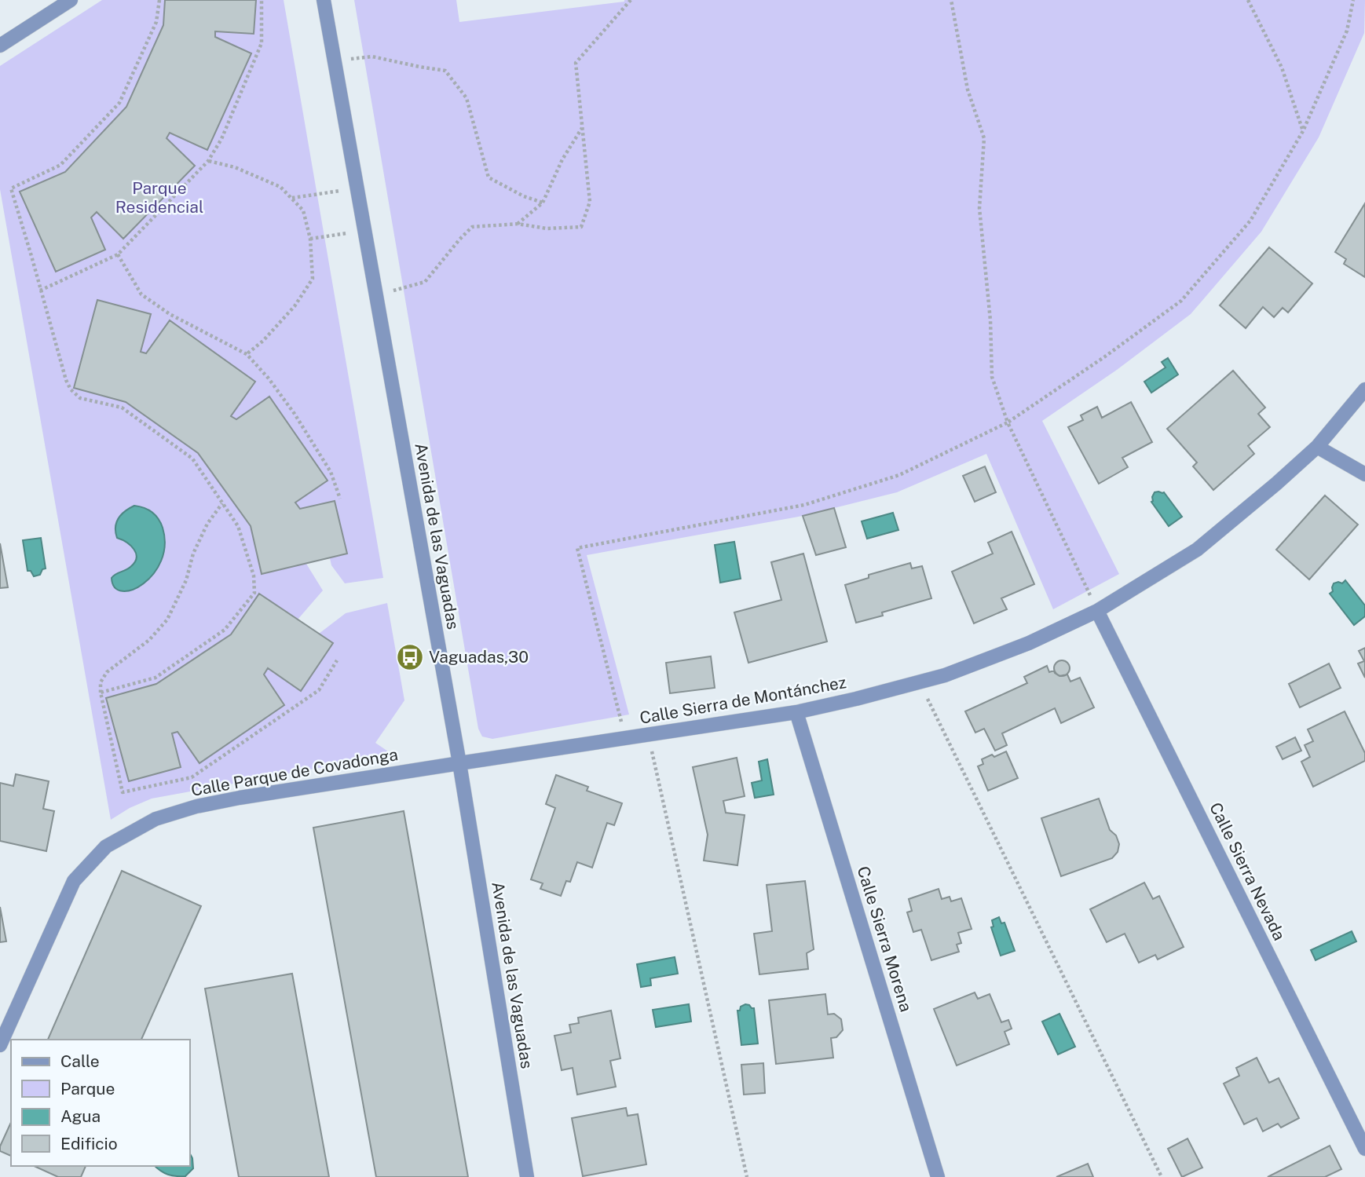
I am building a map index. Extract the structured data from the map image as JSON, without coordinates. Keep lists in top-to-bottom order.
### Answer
{
  "streets": {
    "street": [
      "Avenida de las Vaguadas",
      "Calle Sierra de Montánchez",
      "Calle Parque de Covadonga",
      "Calle Sierra Nevada",
      "Calle Sierra Morena"
    ]
  },
  "crossings": [
    ["Avenida de las Vaguadas", "Calle Sierra de Montánchez"],
    ["Avenida de las Vaguadas", "Calle Parque de Covadonga"],
    ["Calle Sierra de Montánchez", "Calle Parque de Covadonga"],
    ["Calle Sierra de Montánchez", "Calle Sierra Nevada"],
    ["Calle Sierra de Montánchez", "Calle Sierra Morena"]
  ],
  "parks": ["Parque Residencial"],
  "places": {
    "bus stop": ["Vaguadas,30"]
  },
  "legend": [
    "Calle",
    "Parque",
    "Agua",
    "Edificio"
  ]
}
